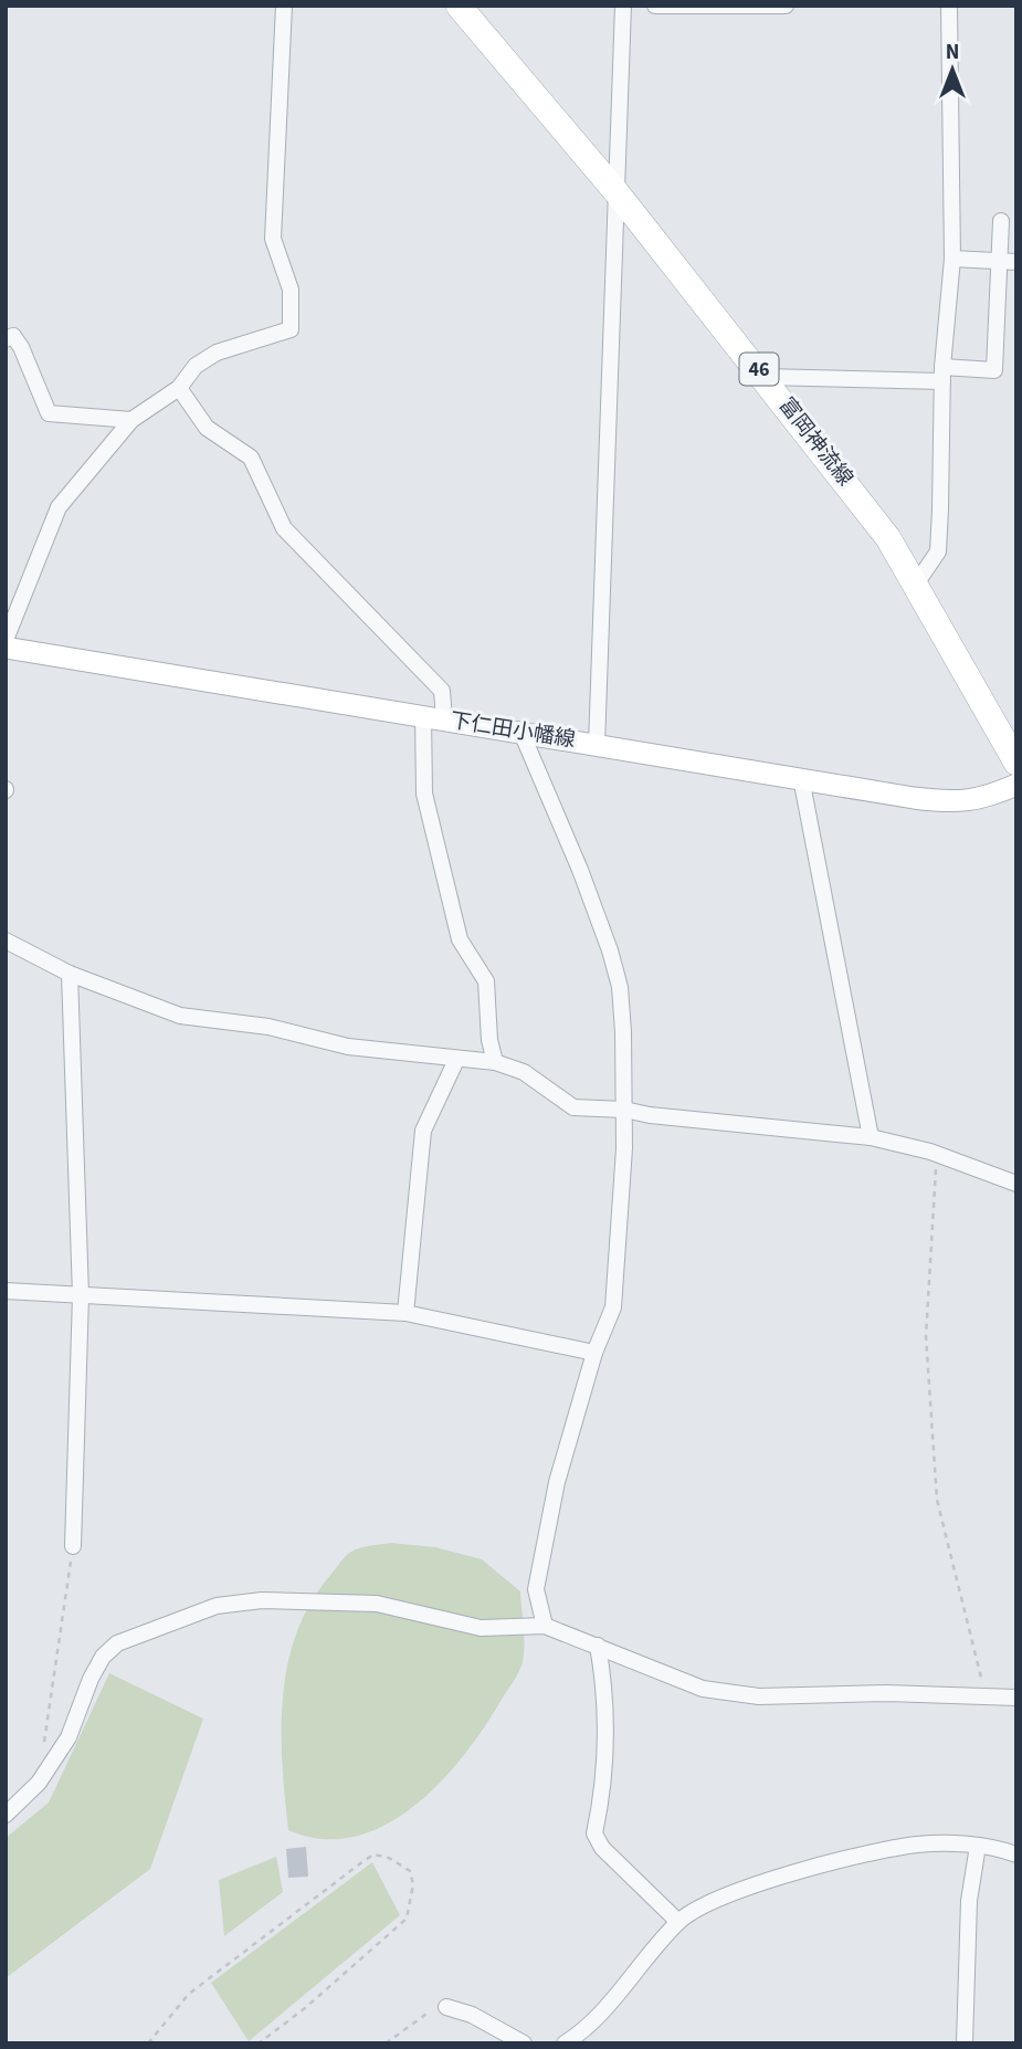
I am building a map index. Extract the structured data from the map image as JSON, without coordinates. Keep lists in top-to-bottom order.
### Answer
{
  "streets": {
    "main road": ["46", "富岡神流線", "下仁田小幡線"]
  },
  "north": "top"
}
